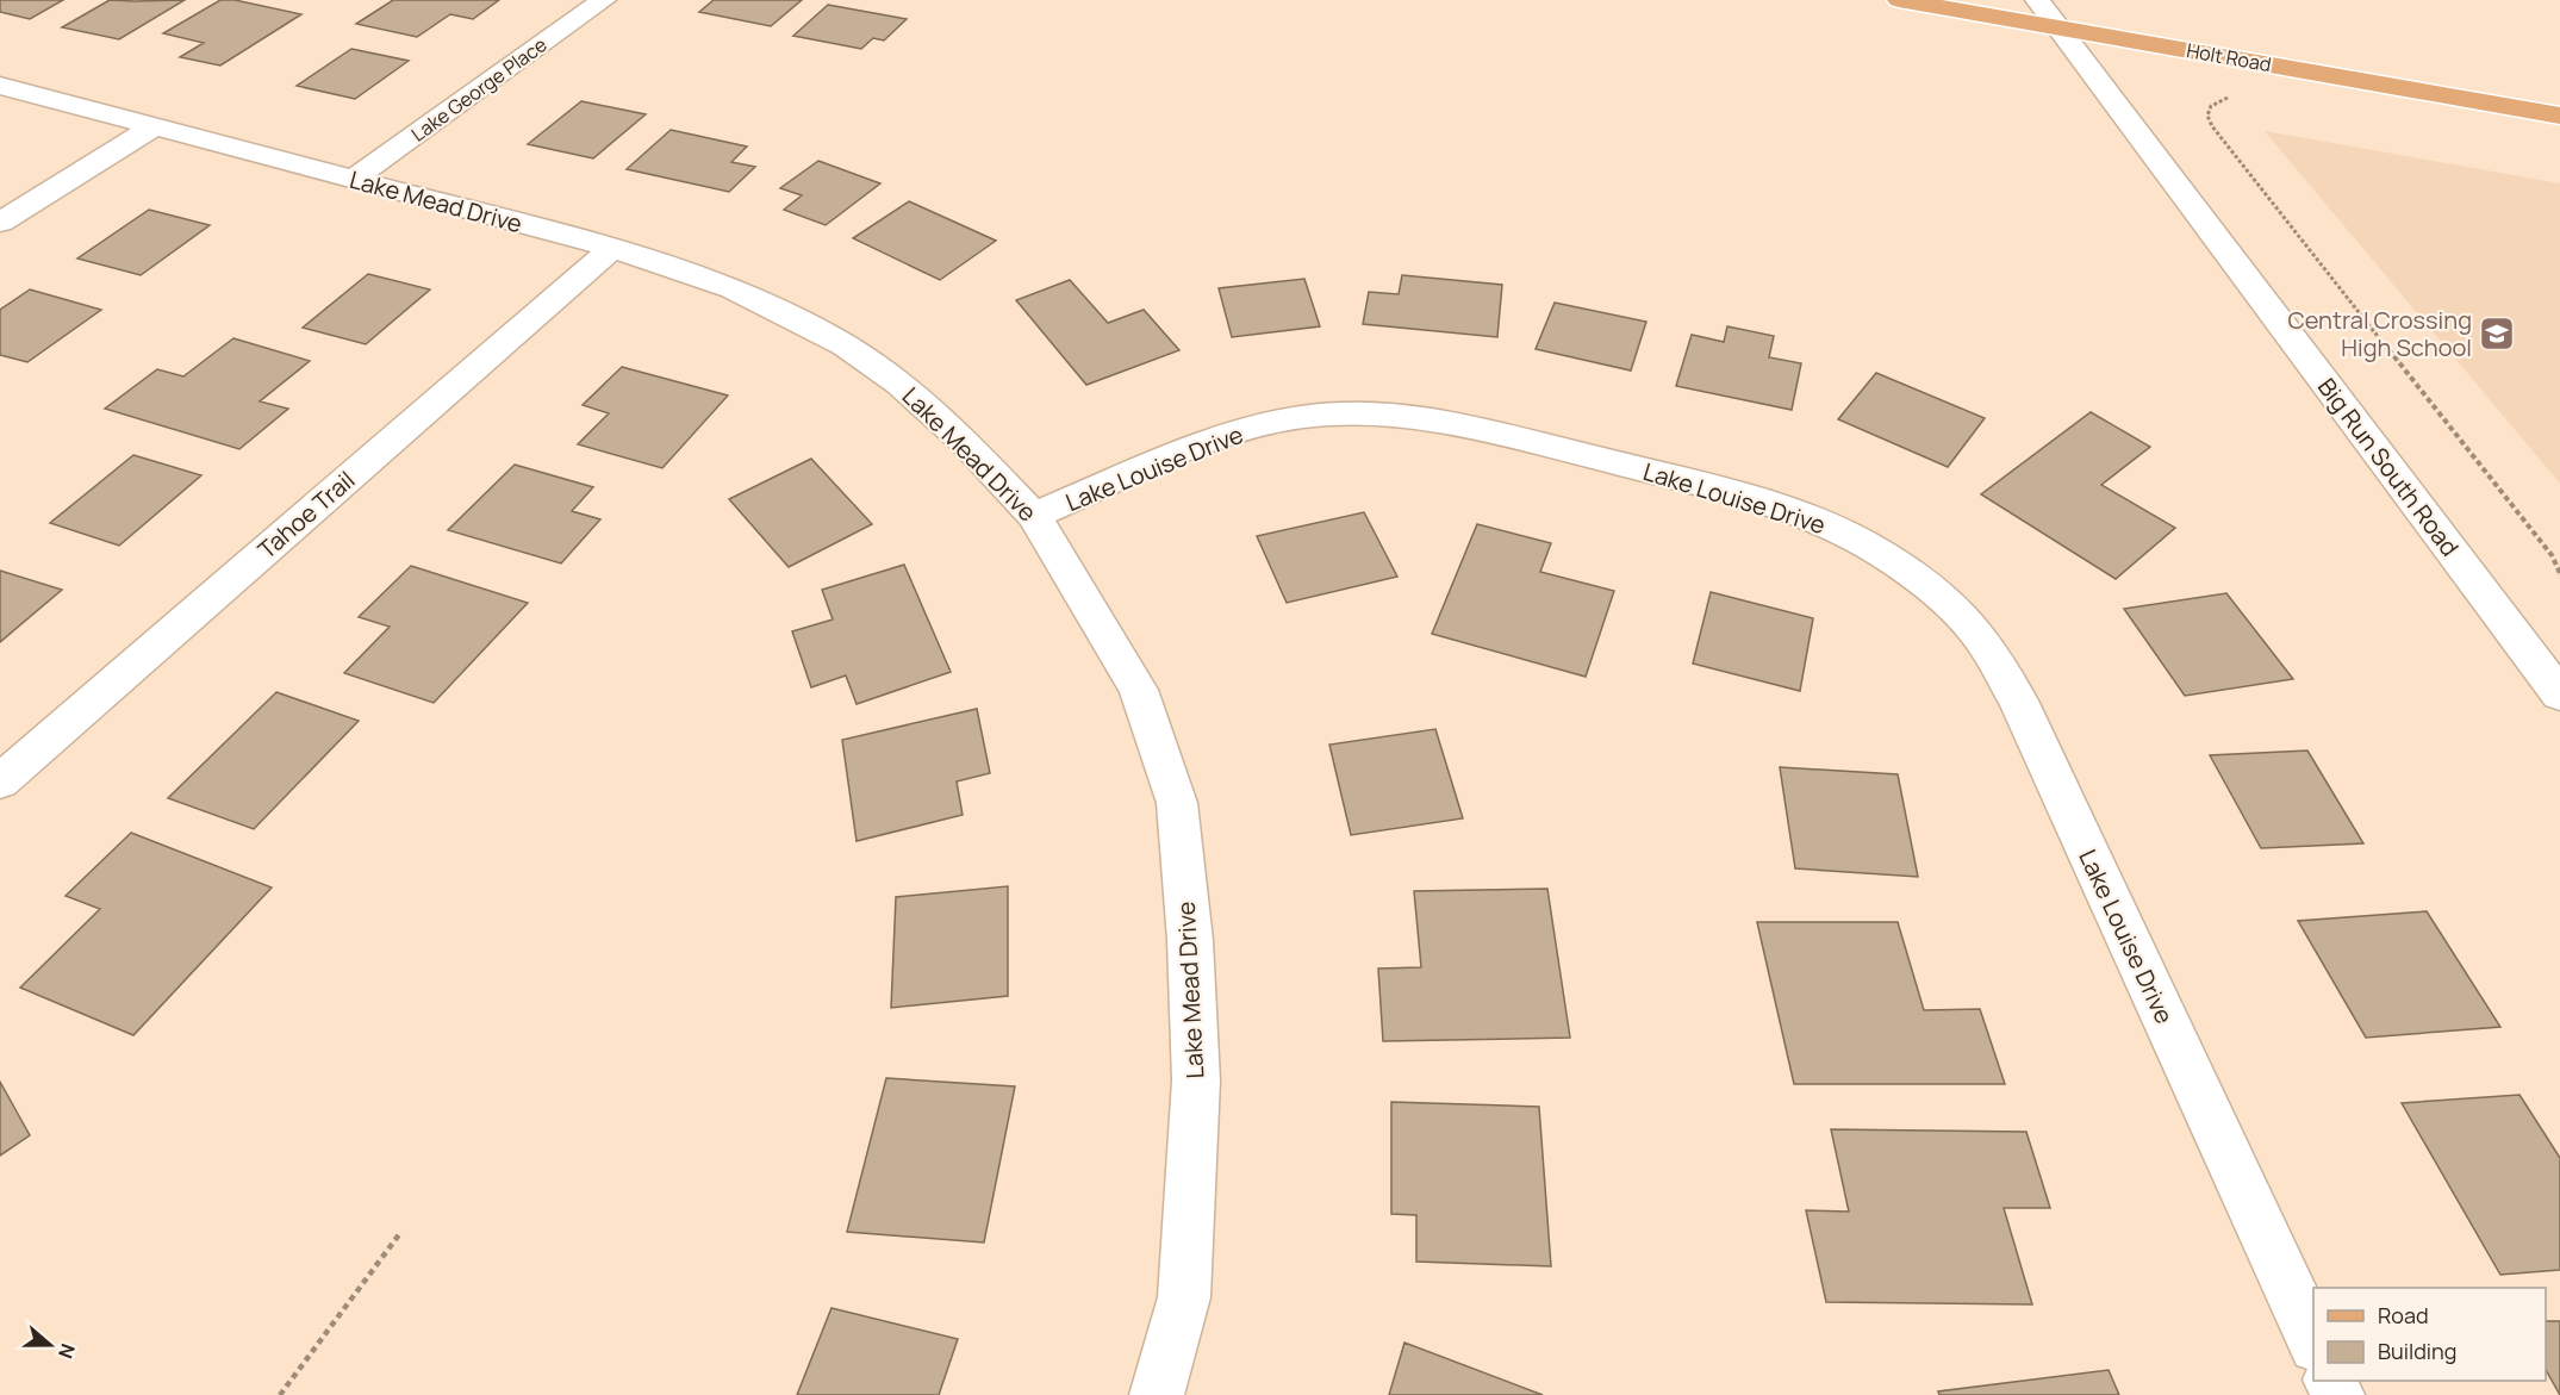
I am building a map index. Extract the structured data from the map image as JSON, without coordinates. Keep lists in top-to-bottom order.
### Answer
{
  "streets": {
    "main road": ["Holt Road"],
    "street": [
      "Lake George Place",
      "Lake Mead Drive",
      "Big Run South Road",
      "Lake Louise Drive",
      "Tahoe Trail"
    ]
  },
  "crossings": [
    ["Holt Road", "Big Run South Road"],
    ["Lake George Place", "Lake Mead Drive"],
    ["Lake Mead Drive", "Lake Louise Drive"],
    ["Lake Mead Drive", "Tahoe Trail"]
  ],
  "places": {
    "school or university": ["Central Crossing High School"]
  },
  "legend": ["Road", "Building"],
  "north": "right"
}
